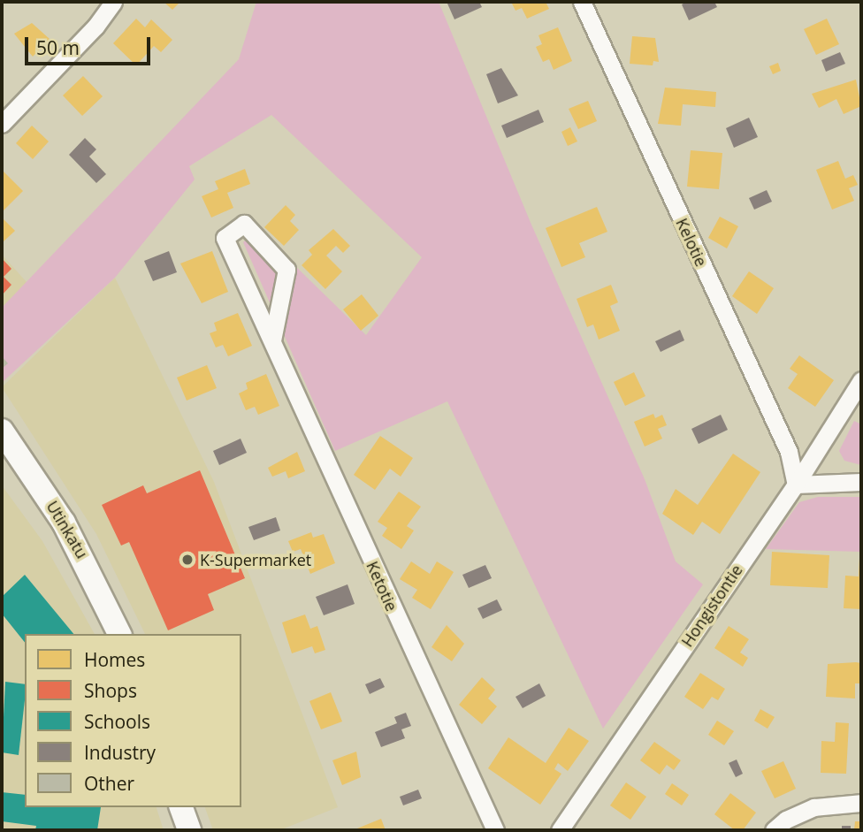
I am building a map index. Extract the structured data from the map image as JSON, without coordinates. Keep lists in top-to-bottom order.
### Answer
{
  "streets": {
    "street": [
      "Kelotie",
      "Utinkatu",
      "Ketotie",
      "Hongistontie"
    ]
  },
  "crossings": [
    ["Kelotie", "Hongistontie"]
  ],
  "places": ["K-Supermarket"],
  "legend": [
    "Homes",
    "Shops",
    "Schools",
    "Industry",
    "Other"
  ],
  "scale_bar": "50 m"
}
